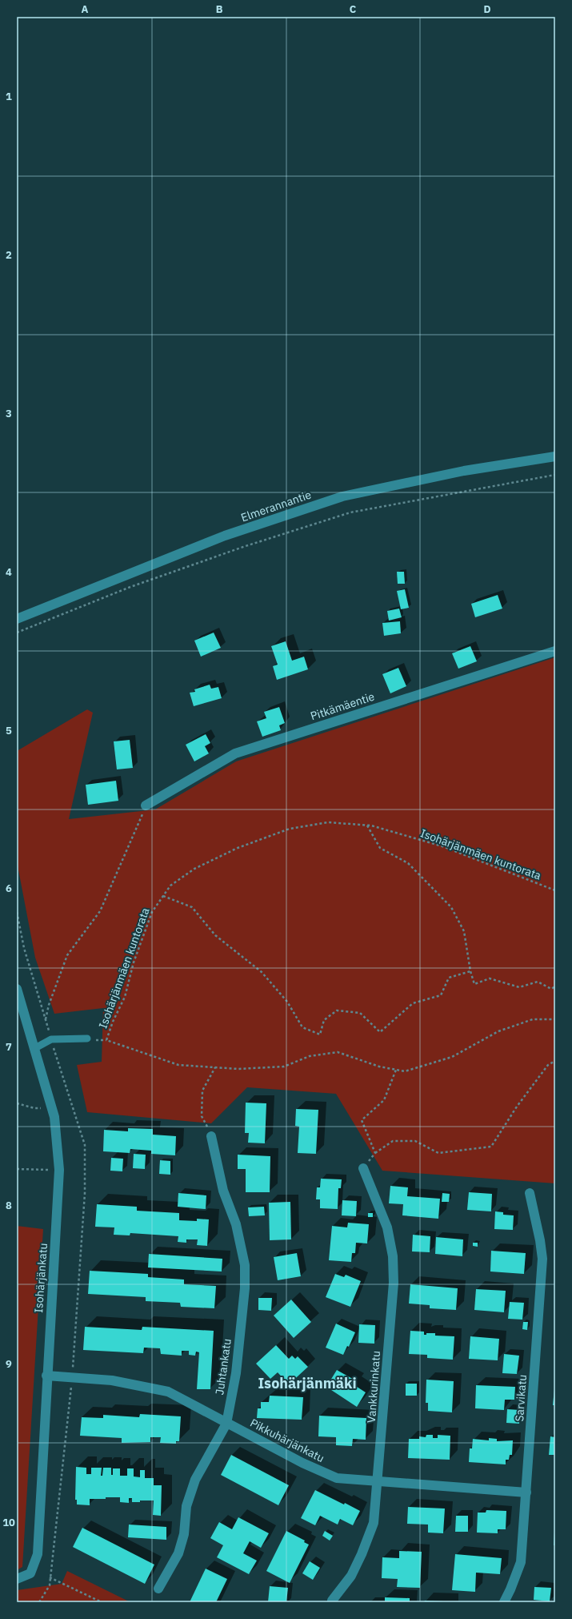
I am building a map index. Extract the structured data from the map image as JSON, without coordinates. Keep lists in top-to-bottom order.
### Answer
{
  "streets": {
    "street": [
      "Elmerannantie",
      "Pitkämäentie",
      "Isohärjänkatu",
      "Juhtankatu",
      "Vankkurinkatu",
      "Sarvikatu",
      "Pikkuhärjänkatu"
    ],
    "path": ["Isohärjänmäen kuntorata"]
  },
  "crossings": [
    ["Isohärjänkatu", "Pikkuhärjänkatu"],
    ["Juhtankatu", "Pikkuhärjänkatu"],
    ["Vankkurinkatu", "Pikkuhärjänkatu"],
    ["Sarvikatu", "Pikkuhärjänkatu"]
  ],
  "districts": ["Isohärjänmäki"],
  "grid": {
    "columns": [
      "A",
      "B",
      "C",
      "D"
    ],
    "rows": [
      "1",
      "2",
      "3",
      "4",
      "5",
      "6",
      "7",
      "8",
      "9",
      "10"
    ]
  }
}
